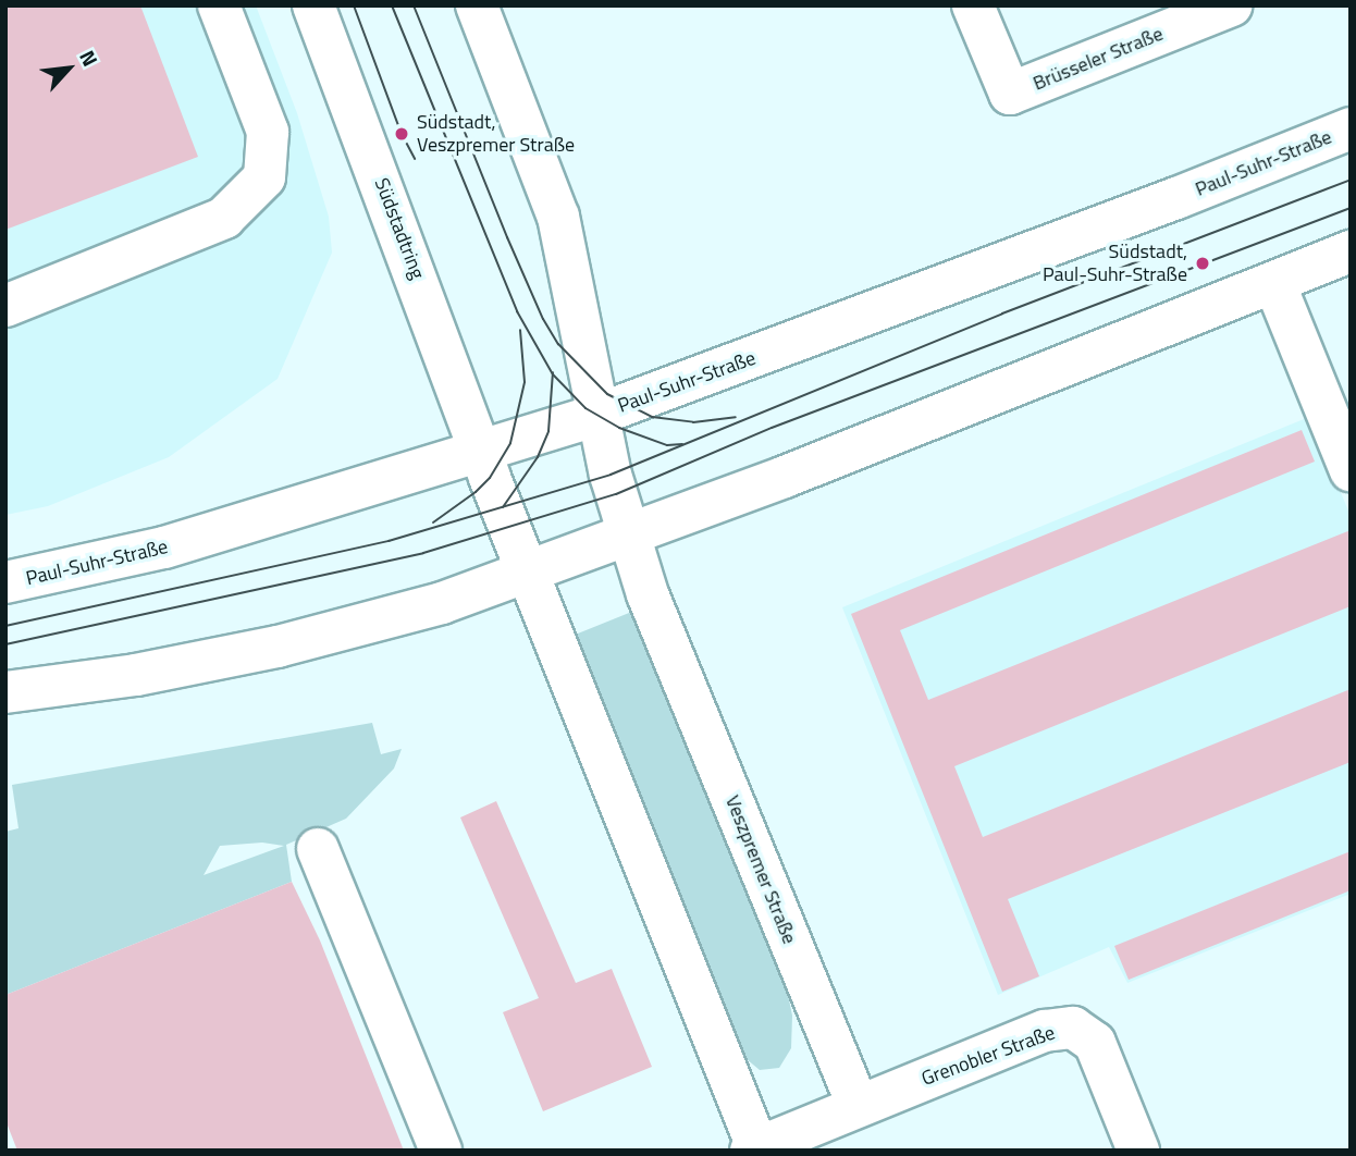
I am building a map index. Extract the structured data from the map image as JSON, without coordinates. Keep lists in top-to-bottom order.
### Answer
{
  "streets": {
    "street": [
      "Brüsseler Straße",
      "Paul-Suhr-Straße",
      "Südstadtring",
      "Veszpremer Straße",
      "Grenobler Straße"
    ]
  },
  "crossings": [
    ["Paul-Suhr-Straße", "Südstadtring"],
    ["Paul-Suhr-Straße", "Veszpremer Straße"],
    ["Veszpremer Straße", "Grenobler Straße"]
  ],
  "places": ["Südstadt, Veszpremer Straße", "Südstadt, Paul-Suhr-Straße"],
  "north": "top right"
}
